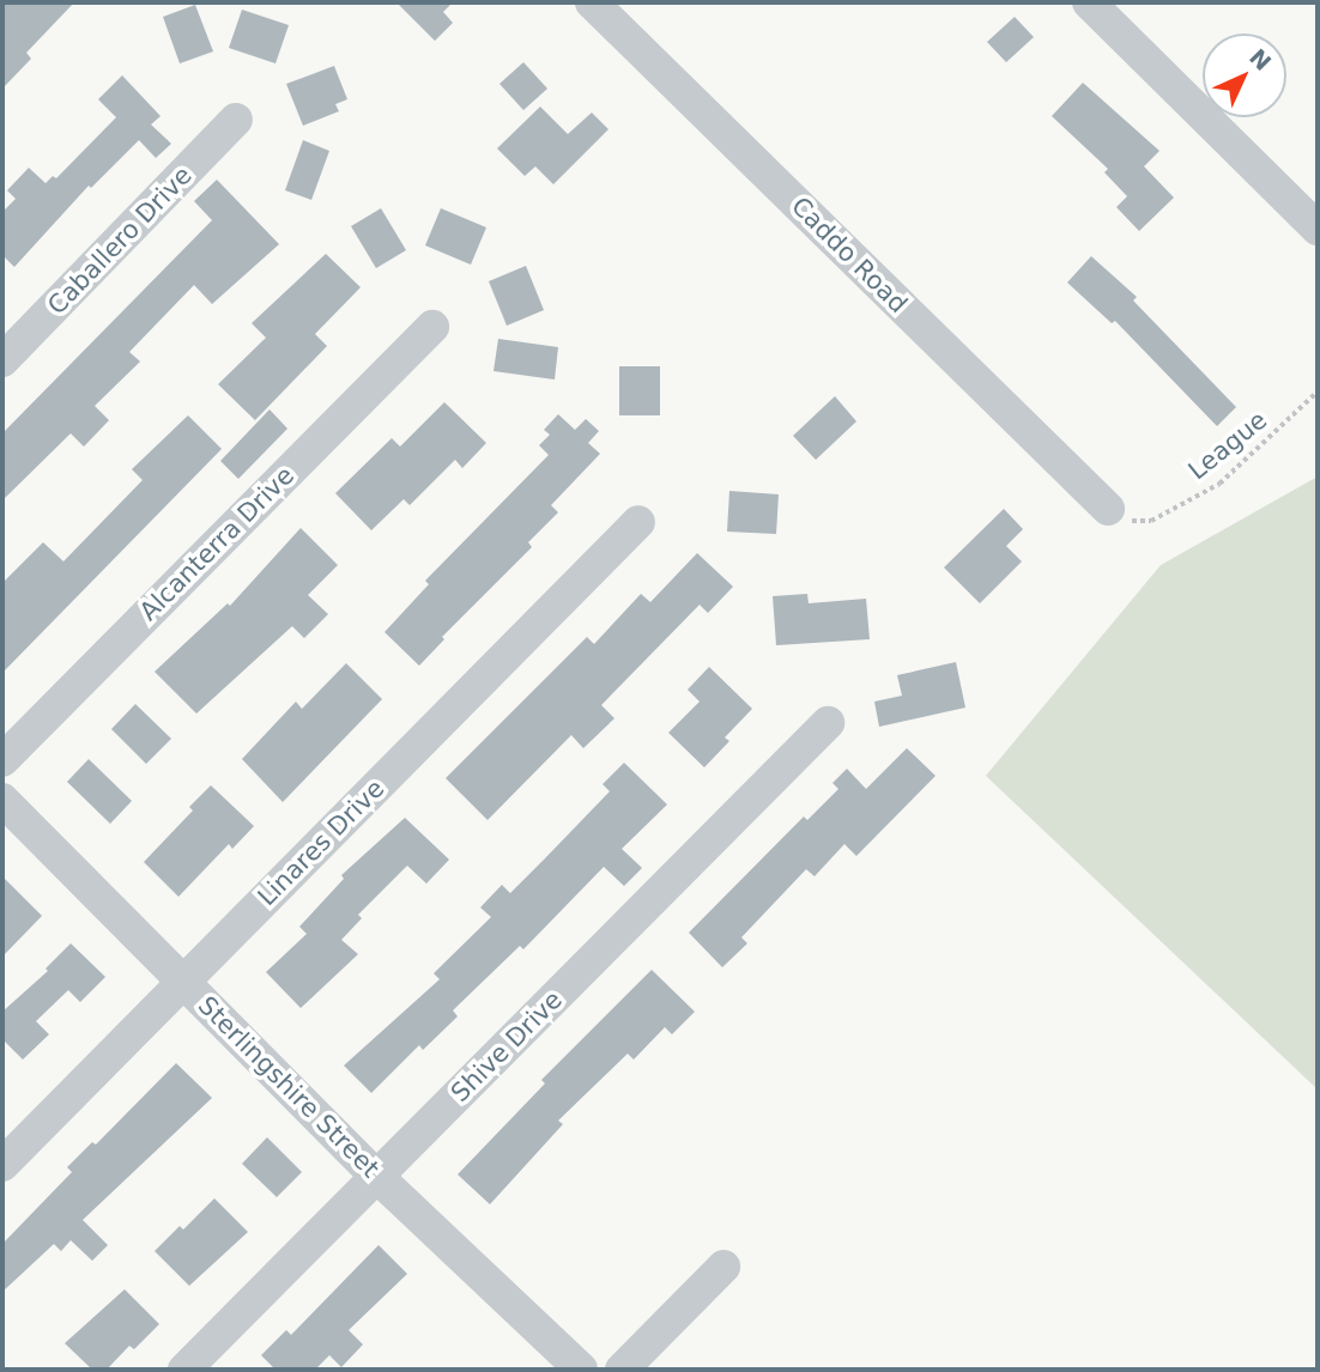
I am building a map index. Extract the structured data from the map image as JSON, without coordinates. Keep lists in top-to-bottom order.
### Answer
{
  "streets": {
    "street": [
      "Caballero Drive",
      "Caddo Road",
      "Alcanterra Drive",
      "Linares Drive",
      "Shive Drive",
      "Sterlingshire Street"
    ],
    "path": ["League"]
  },
  "crossings": [
    ["Caddo Road", "League"],
    ["Linares Drive", "Sterlingshire Street"],
    ["Shive Drive", "Sterlingshire Street"]
  ],
  "north": "top right"
}
